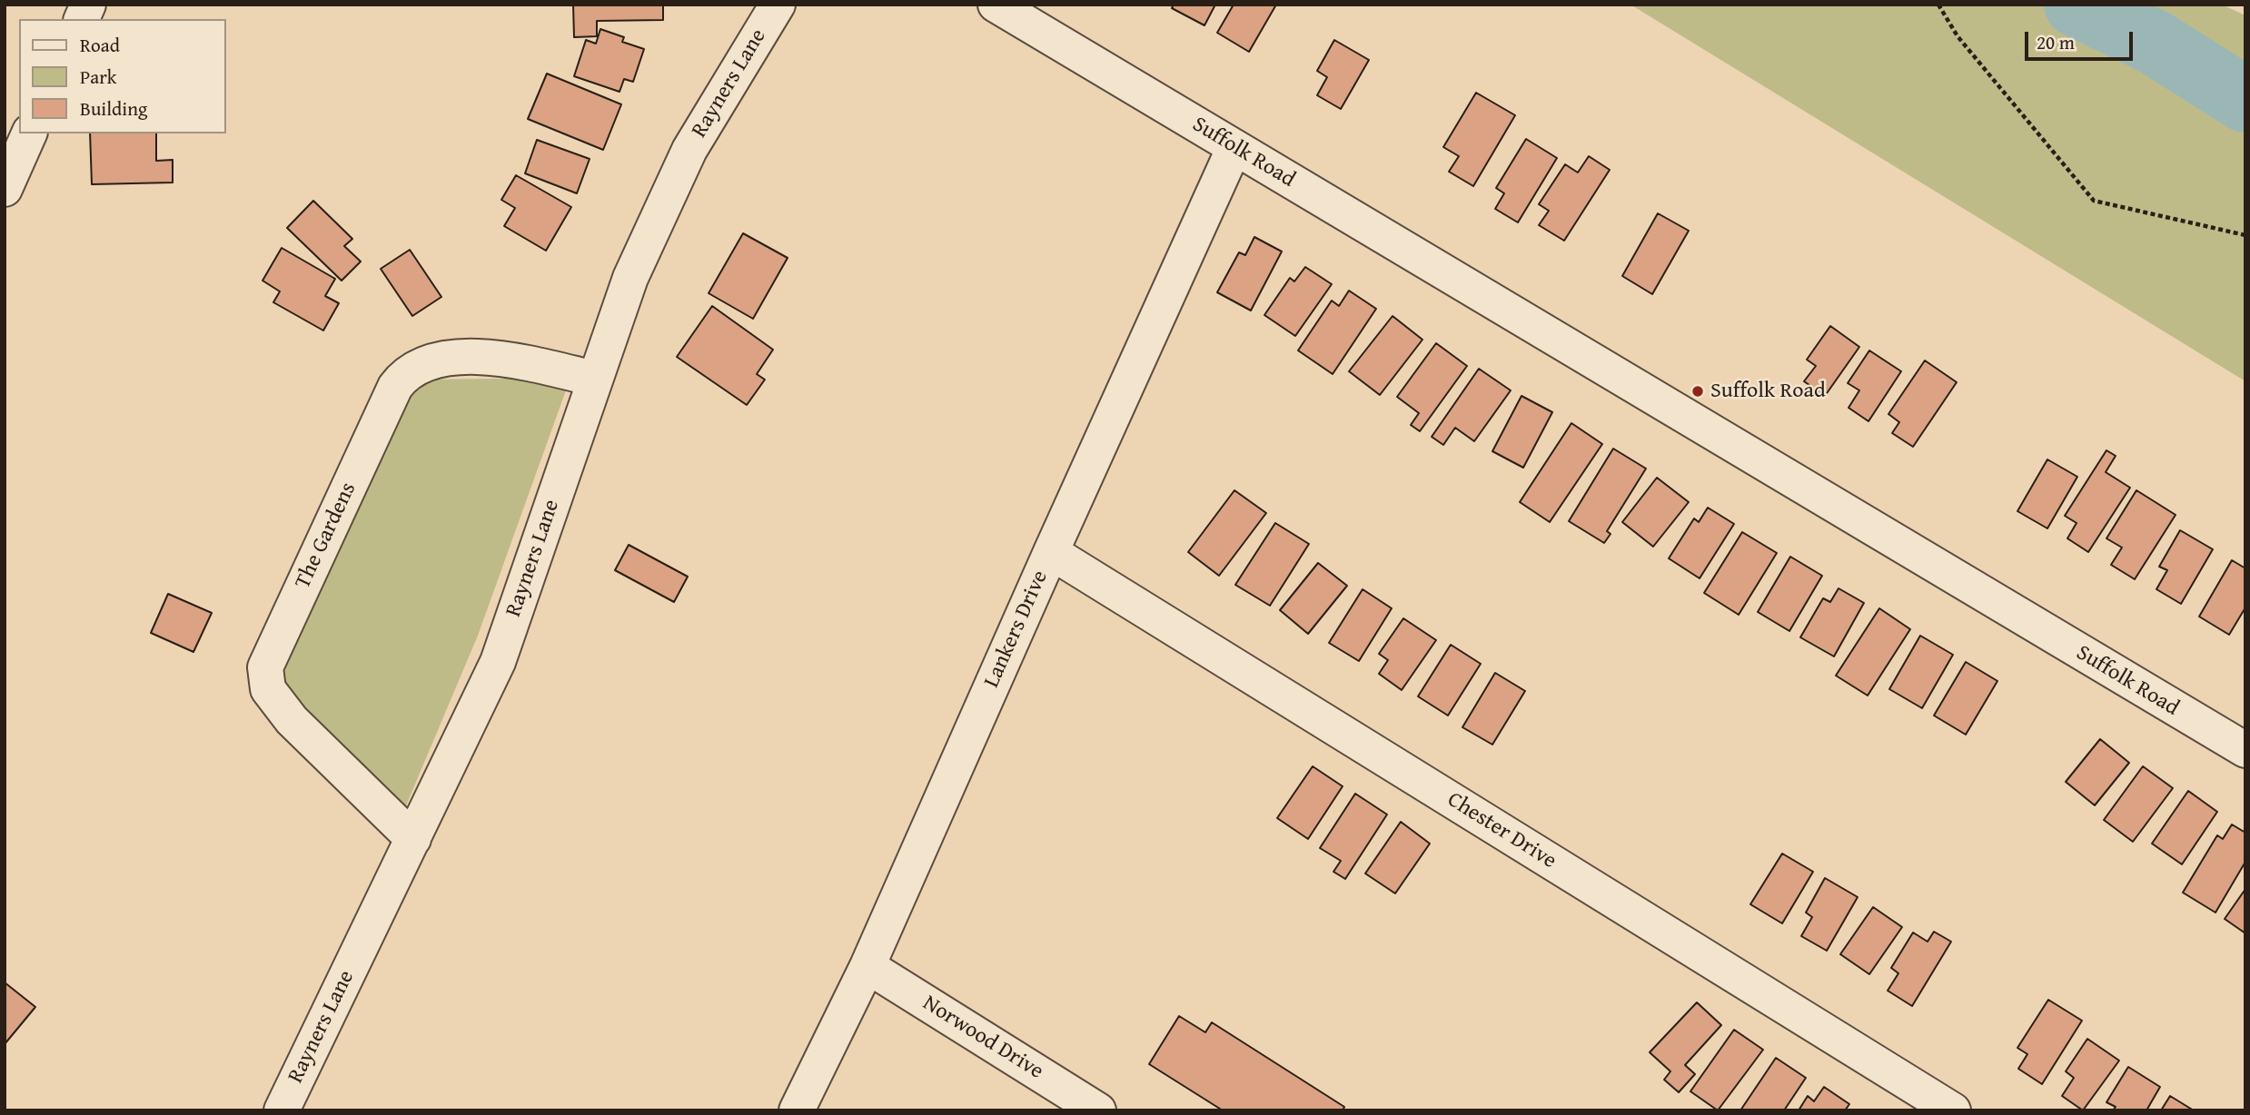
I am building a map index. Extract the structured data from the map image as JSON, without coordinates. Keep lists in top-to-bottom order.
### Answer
{
  "streets": {
    "street": [
      "Rayners Lane",
      "Suffolk Road",
      "The Gardens",
      "Lankers Drive",
      "Chester Drive",
      "Norwood Drive"
    ]
  },
  "crossings": [
    ["Rayners Lane", "The Gardens"],
    ["Suffolk Road", "Lankers Drive"],
    ["Lankers Drive", "Chester Drive"],
    ["Lankers Drive", "Norwood Drive"]
  ],
  "places": ["Suffolk Road"],
  "legend": ["Road", "Park", "Building"],
  "scale_bar": "20 m"
}
